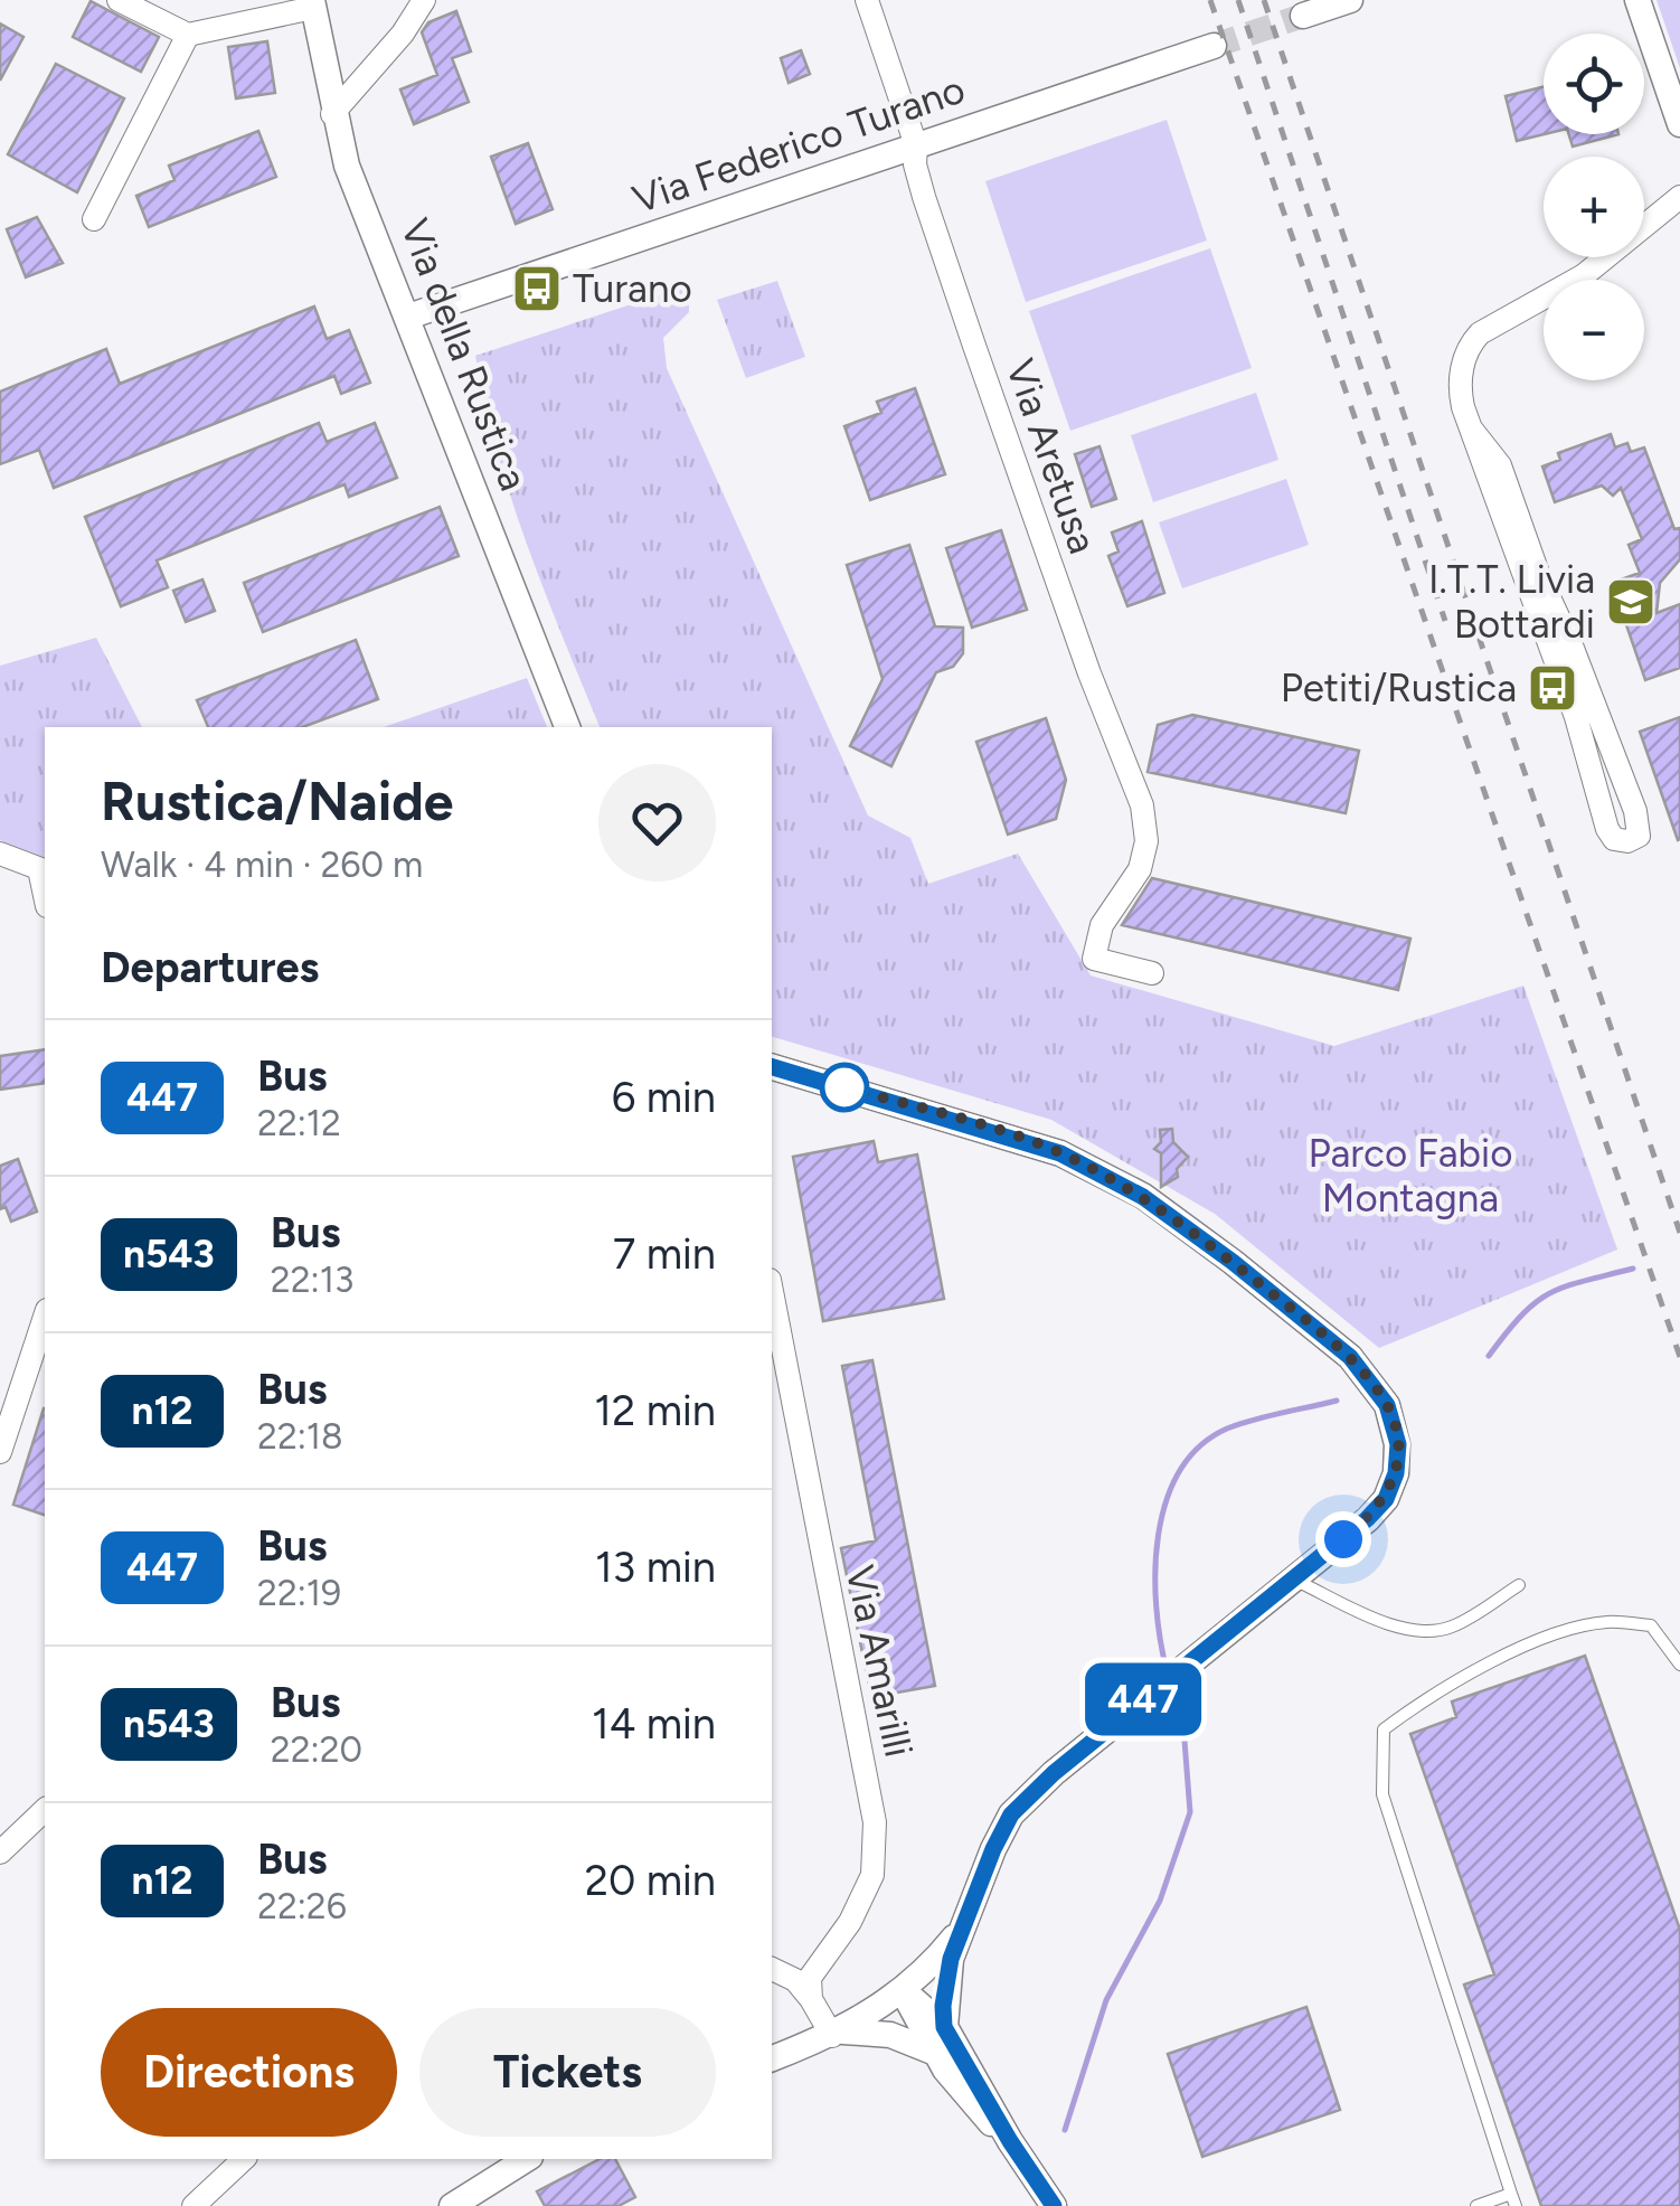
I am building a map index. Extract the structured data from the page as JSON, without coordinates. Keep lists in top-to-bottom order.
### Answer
{
  "streets": {
    "street": [
      "Via Federico Turano",
      "Via della Rustica",
      "Via Aretusa",
      "Via Amarilli"
    ]
  },
  "crossings": [
    ["Via Federico Turano", "Via della Rustica"],
    ["Via Federico Turano", "Via Aretusa"]
  ],
  "parks": ["Parco Fabio Montagna"],
  "places": {
    "bus stop": ["Turano", "Petiti/Rustica"],
    "school or university": ["I.T.T. Livia Bottardi"]
  },
  "lines": ["bus line 447"],
  "page": {
    "on_map": "447",
    "map_buttons": ["+", "−"],
    "heading": [
      ["Rustica/Naide", "Walk · 4 min · 260 m"],
      "Departures"
    ],
    "list": [
      {
        "mark": "447",
        "name": "Bus",
        "note": "22:12",
        "value": "6 min"
      },
      {
        "mark": "n543",
        "name": "Bus",
        "note": "22:13",
        "value": "7 min"
      },
      {
        "mark": "n12",
        "name": "Bus",
        "note": "22:18",
        "value": "12 min"
      },
      {
        "mark": "447",
        "name": "Bus",
        "note": "22:19",
        "value": "13 min"
      },
      {
        "mark": "n543",
        "name": "Bus",
        "note": "22:20",
        "value": "14 min"
      },
      {
        "mark": "n12",
        "name": "Bus",
        "note": "22:26",
        "value": "20 min"
      }
    ],
    "buttons": ["Directions", "Tickets"]
  }
}
